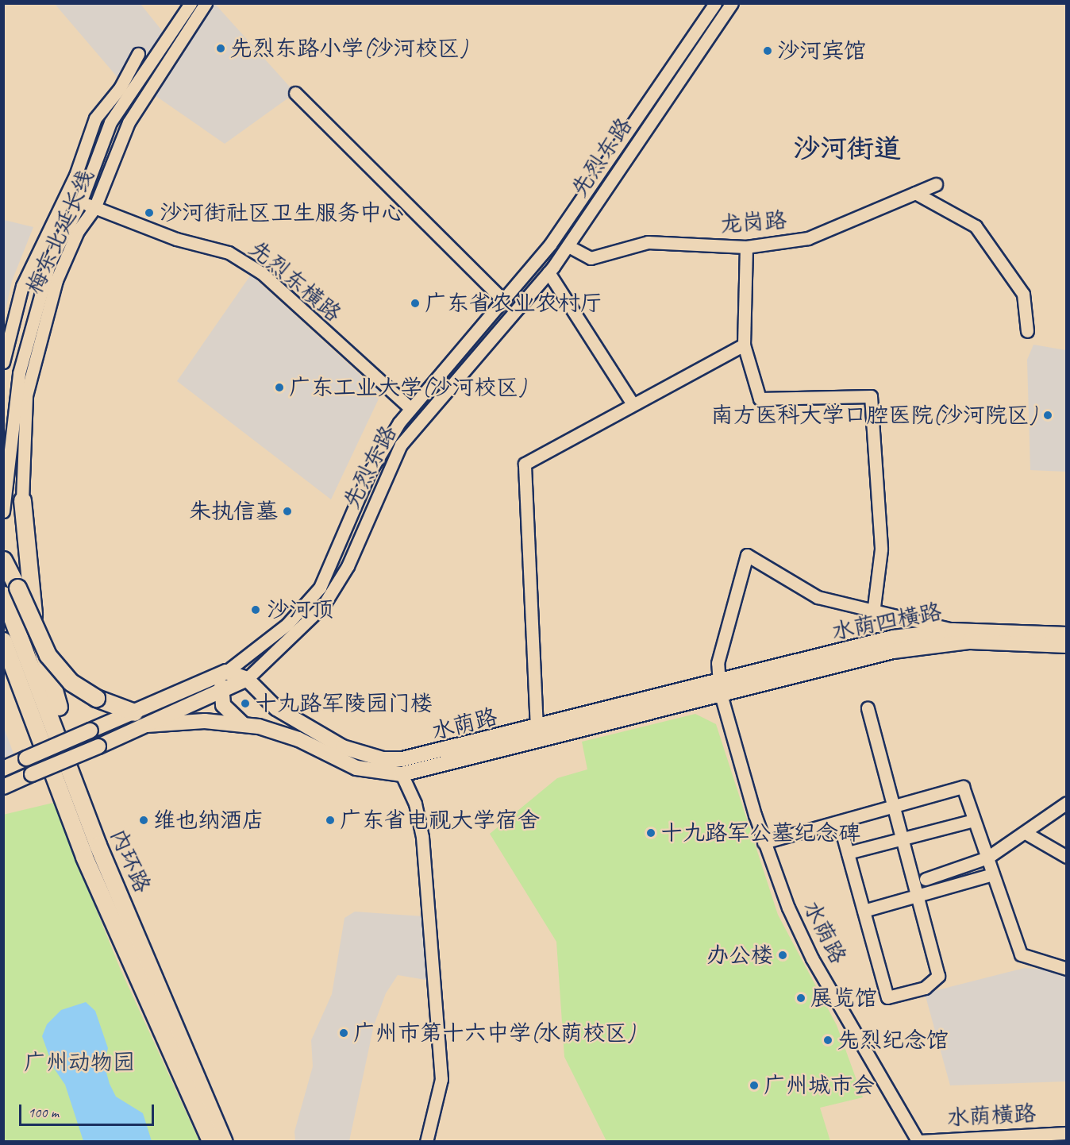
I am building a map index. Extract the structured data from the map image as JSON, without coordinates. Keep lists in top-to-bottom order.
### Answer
{
  "streets": {
    "highway": ["内环路"],
    "main road": ["先烈东路", "水荫四横路", "水荫路"],
    "street": [
      "龙岗路",
      "梅东北延长线",
      "先烈东横路",
      "水荫横路"
    ]
  },
  "crossings": [
    ["先烈东路", "龙岗路"],
    ["先烈东路", "先烈东横路"],
    ["先烈东路", "水荫路"],
    ["梅东北延长线", "先烈东横路"],
    ["水荫四横路", "水荫路"],
    ["水荫路", "水荫横路"]
  ],
  "districts": ["沙河街道"],
  "parks": ["广州动物园"],
  "places": [
    "先烈东路小学(沙河校区)",
    "沙河宾馆",
    "沙河街社区卫生服务中心",
    "广东省农业农村厅",
    "广东工业大学(沙河校区)",
    "南方医科大学口腔医院(沙河院区)",
    "朱执信墓",
    "沙河顶",
    "十九路军陵园门楼",
    "维也纳酒店",
    "广东省电视大学宿舍",
    "十九路军公墓纪念碑",
    "办公楼",
    "展览馆",
    "广州市第十六中学(水荫校区)",
    "先烈纪念馆",
    "广州城市会"
  ],
  "scale_bar": "100 m"
}
